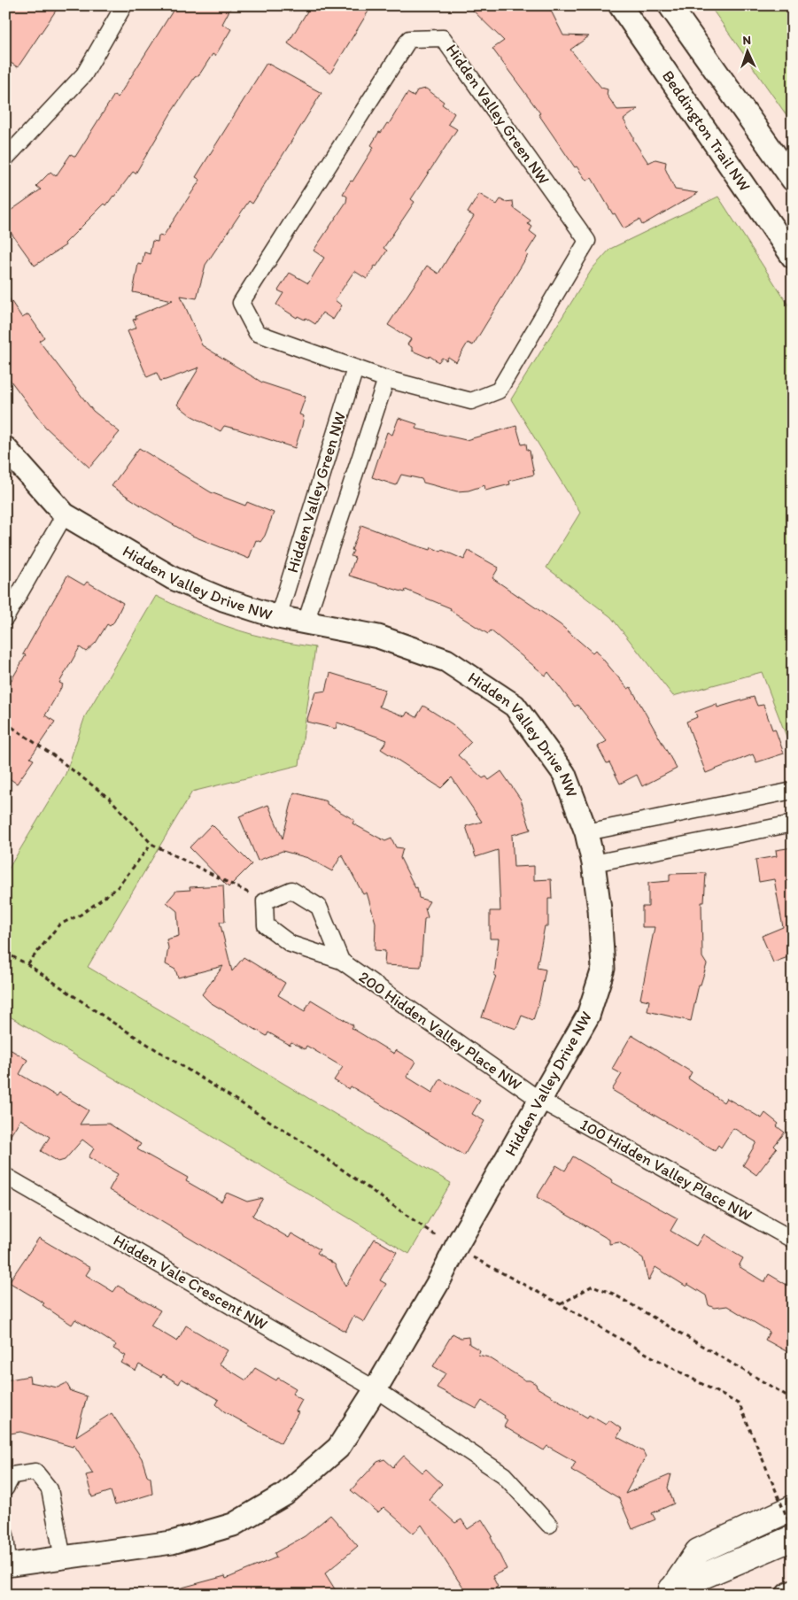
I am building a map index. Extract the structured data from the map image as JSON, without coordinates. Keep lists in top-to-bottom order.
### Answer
{
  "streets": {
    "street": [
      "Hidden Valley Green NW",
      "Beddington Trail NW",
      "Hidden Valley Drive NW",
      "200 Hidden Valley Place NW",
      "100 Hidden Valley Place NW",
      "Hidden Vale Crescent NW"
    ]
  },
  "crossings": [
    ["Hidden Valley Green NW", "Hidden Valley Drive NW"],
    ["Hidden Valley Drive NW", "200 Hidden Valley Place NW"],
    ["Hidden Valley Drive NW", "100 Hidden Valley Place NW"],
    ["Hidden Valley Drive NW", "Hidden Vale Crescent NW"],
    ["200 Hidden Valley Place NW", "100 Hidden Valley Place NW"]
  ],
  "north": "top"
}
